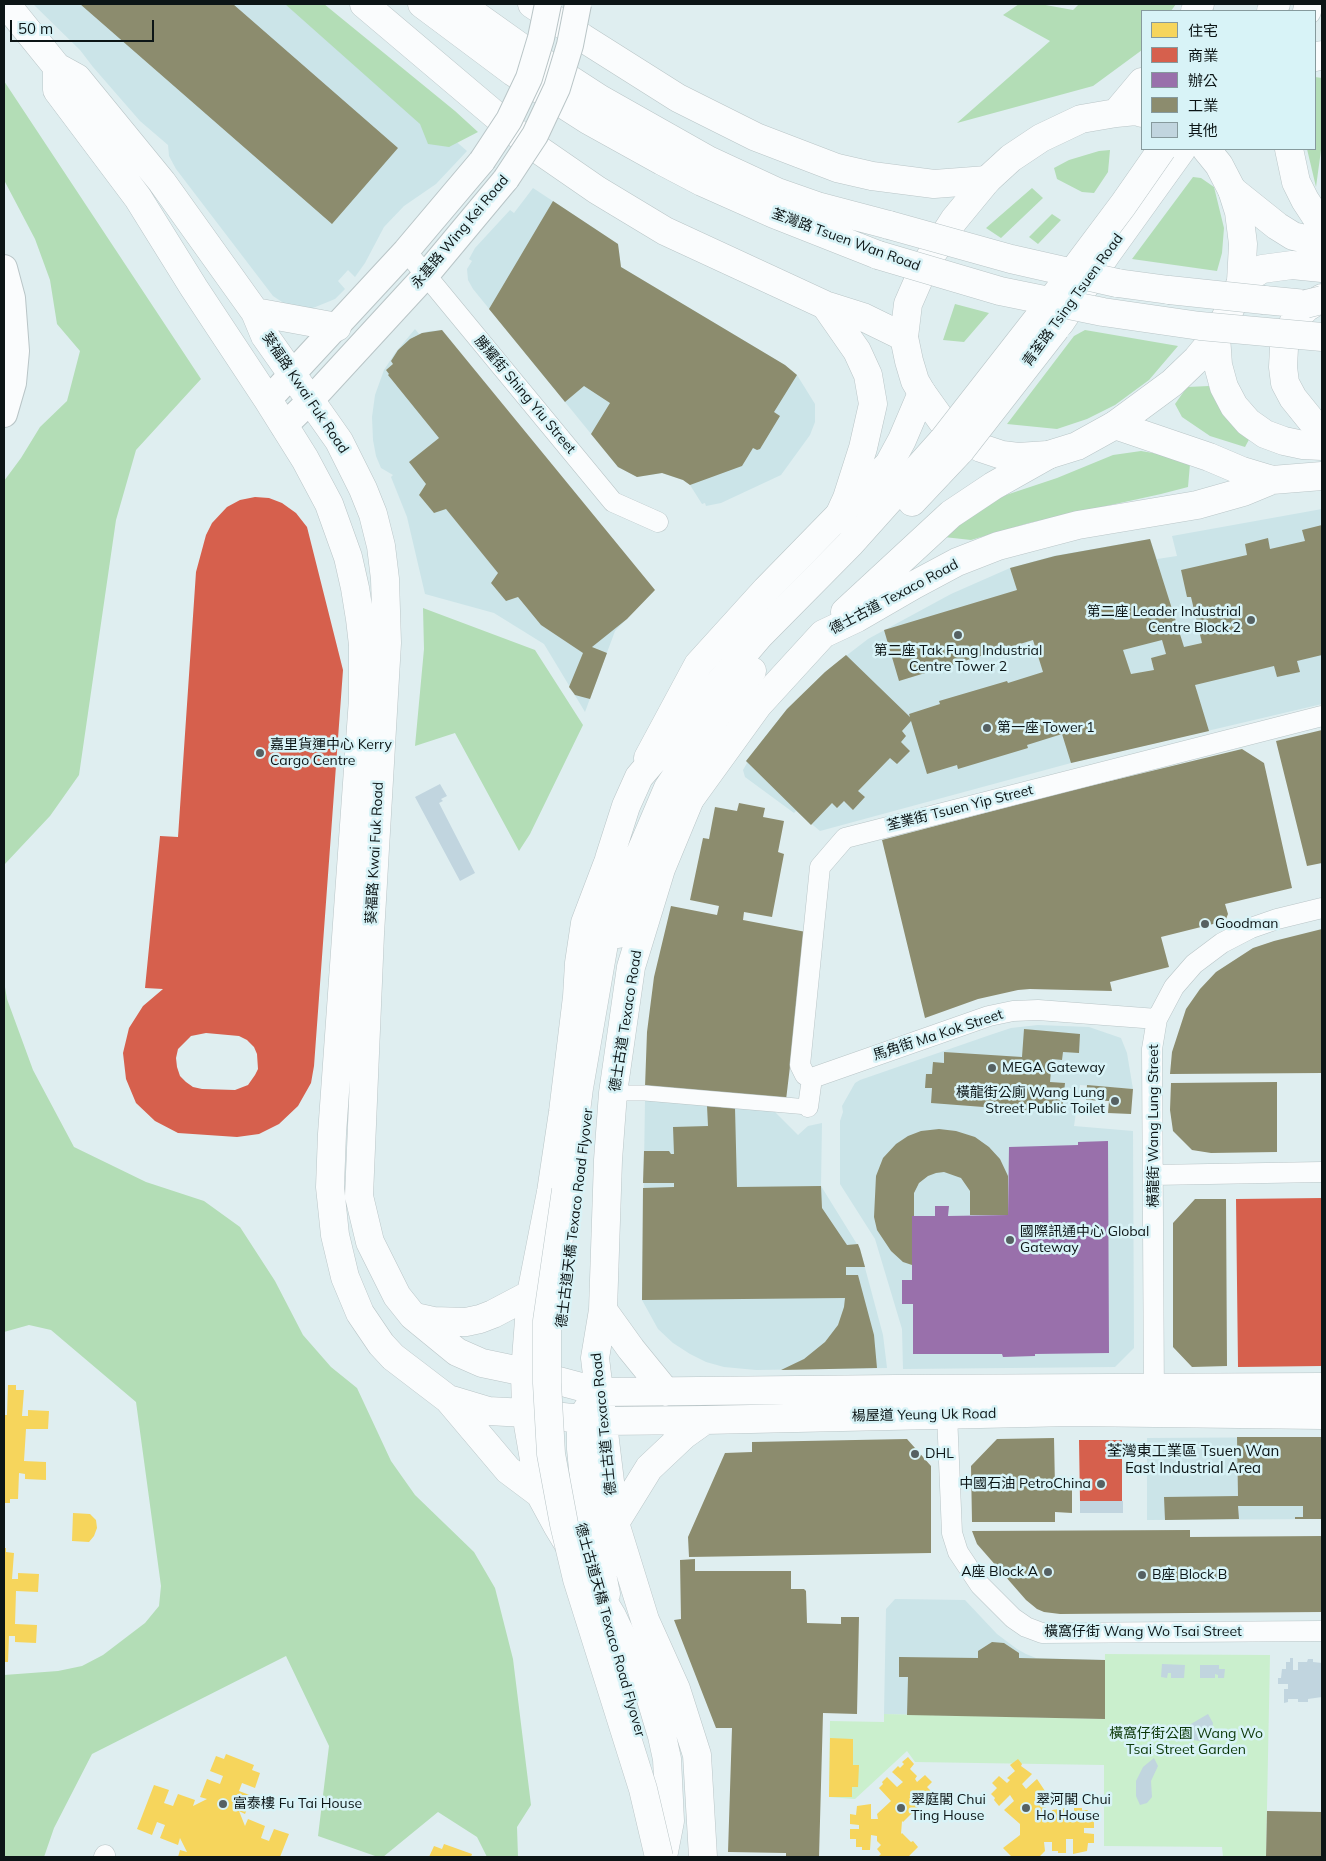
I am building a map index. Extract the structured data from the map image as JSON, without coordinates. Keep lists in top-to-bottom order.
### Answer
{
  "streets": {
    "main road": [
      "荃灣路 Tsuen Wan Road",
      "青荃路 Tsing Tsuen Road",
      "葵福路 Kwai Fuk Road",
      "德士古道 Texaco Road",
      "德士古道天橋 Texaco Road Flyover",
      "楊屋道 Yeung Uk Road"
    ],
    "street": [
      "永基路 Wing Kei Road",
      "勝耀街 Shing Yiu Street",
      "荃業街 Tsuen Yip Street",
      "馬角街 Ma Kok Street",
      "橫龍街 Wang Lung Street",
      "橫窩仔街 Wang Wo Tsai Street"
    ]
  },
  "crossings": [
    ["永基路 Wing Kei Road", "葵福路 Kwai Fuk Road"],
    ["永基路 Wing Kei Road", "勝耀街 Shing Yiu Street"],
    ["葵福路 Kwai Fuk Road", "德士古道 Texaco Road"],
    ["葵福路 Kwai Fuk Road", "楊屋道 Yeung Uk Road"],
    ["德士古道 Texaco Road", "楊屋道 Yeung Uk Road"],
    ["荃業街 Tsuen Yip Street", "馬角街 Ma Kok Street"],
    ["馬角街 Ma Kok Street", "橫龍街 Wang Lung Street"],
    ["橫龍街 Wang Lung Street", "楊屋道 Yeung Uk Road"],
    ["楊屋道 Yeung Uk Road", "橫窩仔街 Wang Wo Tsai Street"]
  ],
  "districts": ["荃灣東工業區 Tsuen Wan East Industrial Area"],
  "parks": ["橫窩仔街公園 Wang Wo Tsai Street Garden"],
  "places": [
    "第二座 Leader Industrial Centre Block 2",
    "第二座 Tak Fung Industrial Centre Tower 2",
    "第一座 Tower 1",
    "嘉里貨運中心 Kerry Cargo Centre",
    "Goodman",
    "MEGA Gateway",
    "橫龍街公廁 Wang Lung Street Public Toilet",
    "國際訊通中心 Global Gateway",
    "DHL",
    "中國石油 PetroChina",
    "A座 Block A",
    "B座 Block B",
    "富泰樓 Fu Tai House",
    "翠庭閣 Chui Ting House",
    "翠河閣 Chui Ho House"
  ],
  "legend": [
    "住宅",
    "商業",
    "辦公",
    "工業",
    "其他"
  ],
  "scale_bar": "50 m"
}
